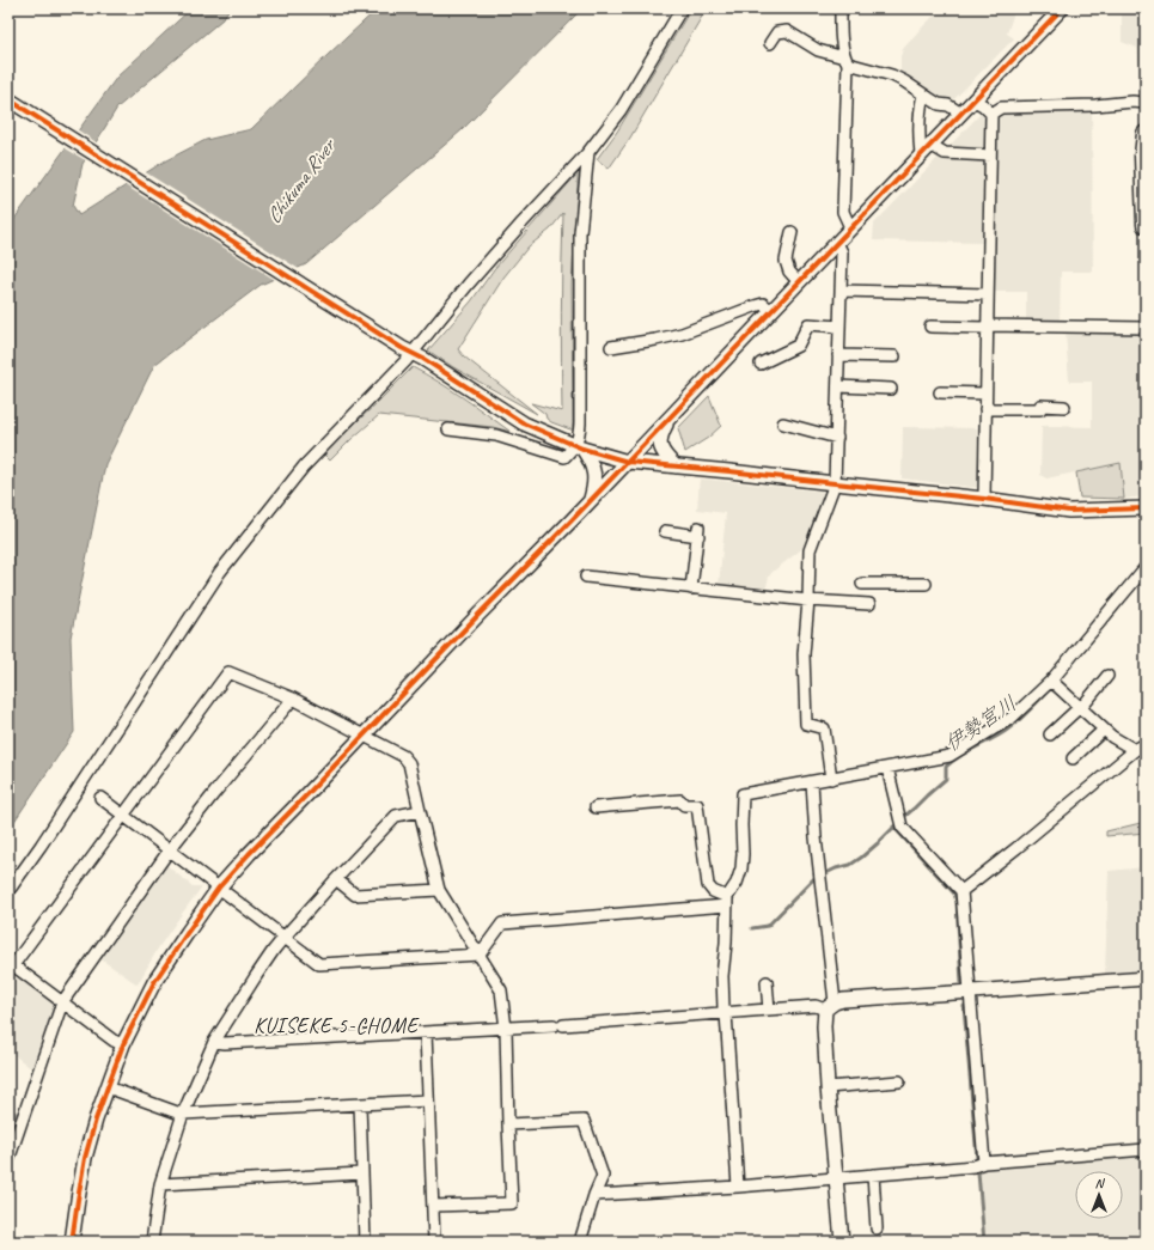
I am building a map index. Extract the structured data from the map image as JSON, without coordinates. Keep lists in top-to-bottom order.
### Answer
{
  "districts": ["KUISEKE 5-CHOME"],
  "water": ["Chikuma River", "伊勢宮川"],
  "north": "top"
}
